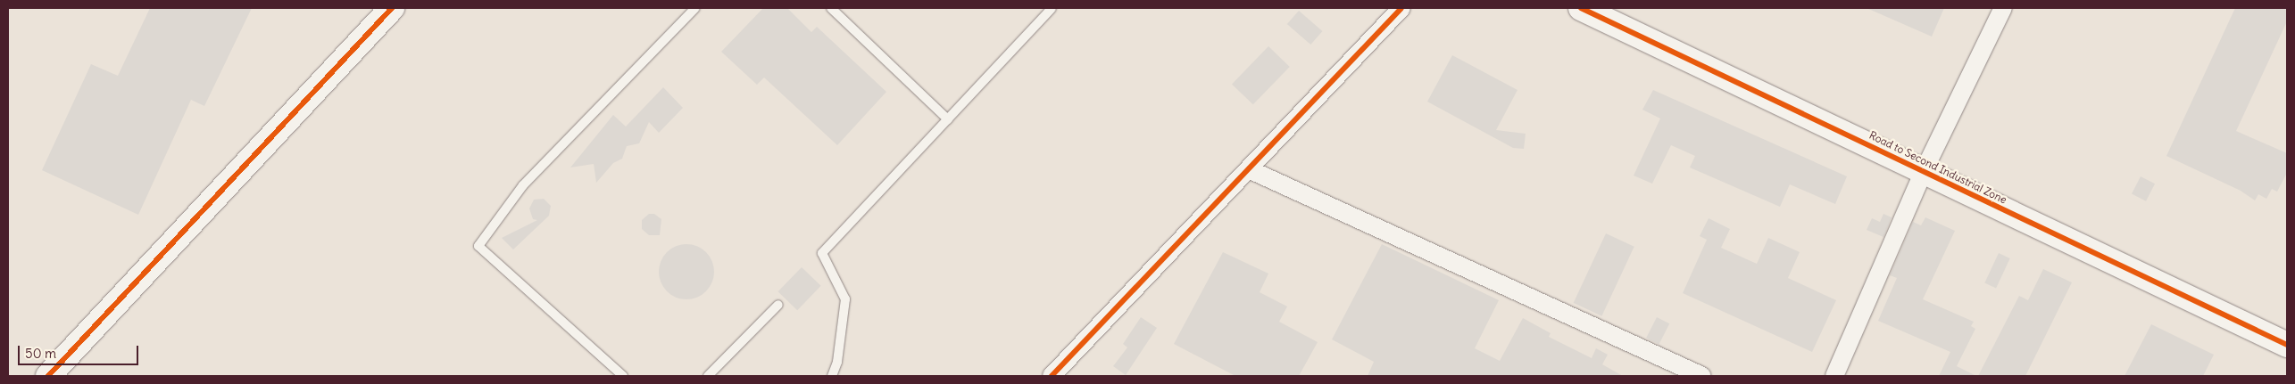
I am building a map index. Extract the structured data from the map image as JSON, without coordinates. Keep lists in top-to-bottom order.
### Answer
{
  "streets": {
    "street": ["Road to Second Industrial Zone"]
  },
  "scale_bar": "50 m"
}
